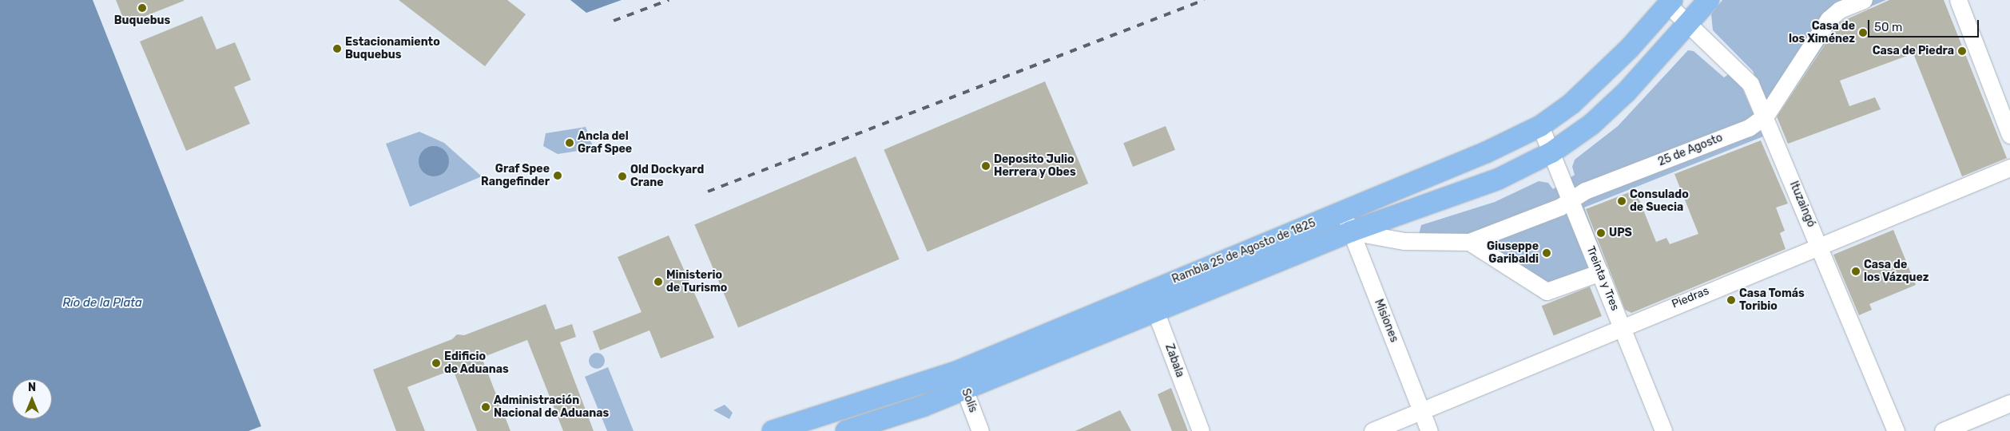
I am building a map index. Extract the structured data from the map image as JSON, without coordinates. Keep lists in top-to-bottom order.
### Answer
{
  "streets": {
    "main road": ["Rambla 25 de Agosto de 1825"],
    "street": [
      "25 de Agosto",
      "Ituzaingó",
      "Treinta y Tres",
      "Piedras",
      "Misiones",
      "Zabala",
      "Solís"
    ]
  },
  "crossings": [
    ["25 de Agosto", "Ituzaingó"],
    ["25 de Agosto", "Rambla 25 de Agosto de 1825"],
    ["25 de Agosto", "Treinta y Tres"],
    ["25 de Agosto", "Misiones"],
    ["Ituzaingó", "Rambla 25 de Agosto de 1825"],
    ["Ituzaingó", "Piedras"],
    ["Rambla 25 de Agosto de 1825", "Treinta y Tres"],
    ["Rambla 25 de Agosto de 1825", "Misiones"],
    ["Rambla 25 de Agosto de 1825", "Zabala"],
    ["Rambla 25 de Agosto de 1825", "Solís"],
    ["Treinta y Tres", "Piedras"],
    ["Piedras", "Misiones"]
  ],
  "water": ["Río de la Plata"],
  "places": [
    "Buquebus",
    "Casa de los Ximénez",
    "Estacionamiento Buquebus",
    "Casa de Piedra",
    "Ancla del Graf Spee",
    "Deposito Julio Herrera y Obes",
    "Graf Spee Rangefinder",
    "Old Dockyard Crane",
    "Consulado de Suecia",
    "UPS",
    "Giuseppe Garibaldi",
    "Casa de los Vázquez",
    "Ministerio de Turismo",
    "Casa Tomás Toribio",
    "Edificio de Aduanas",
    "Administración Nacional de Aduanas"
  ],
  "scale_bar": "50 m",
  "north": "top"
}
